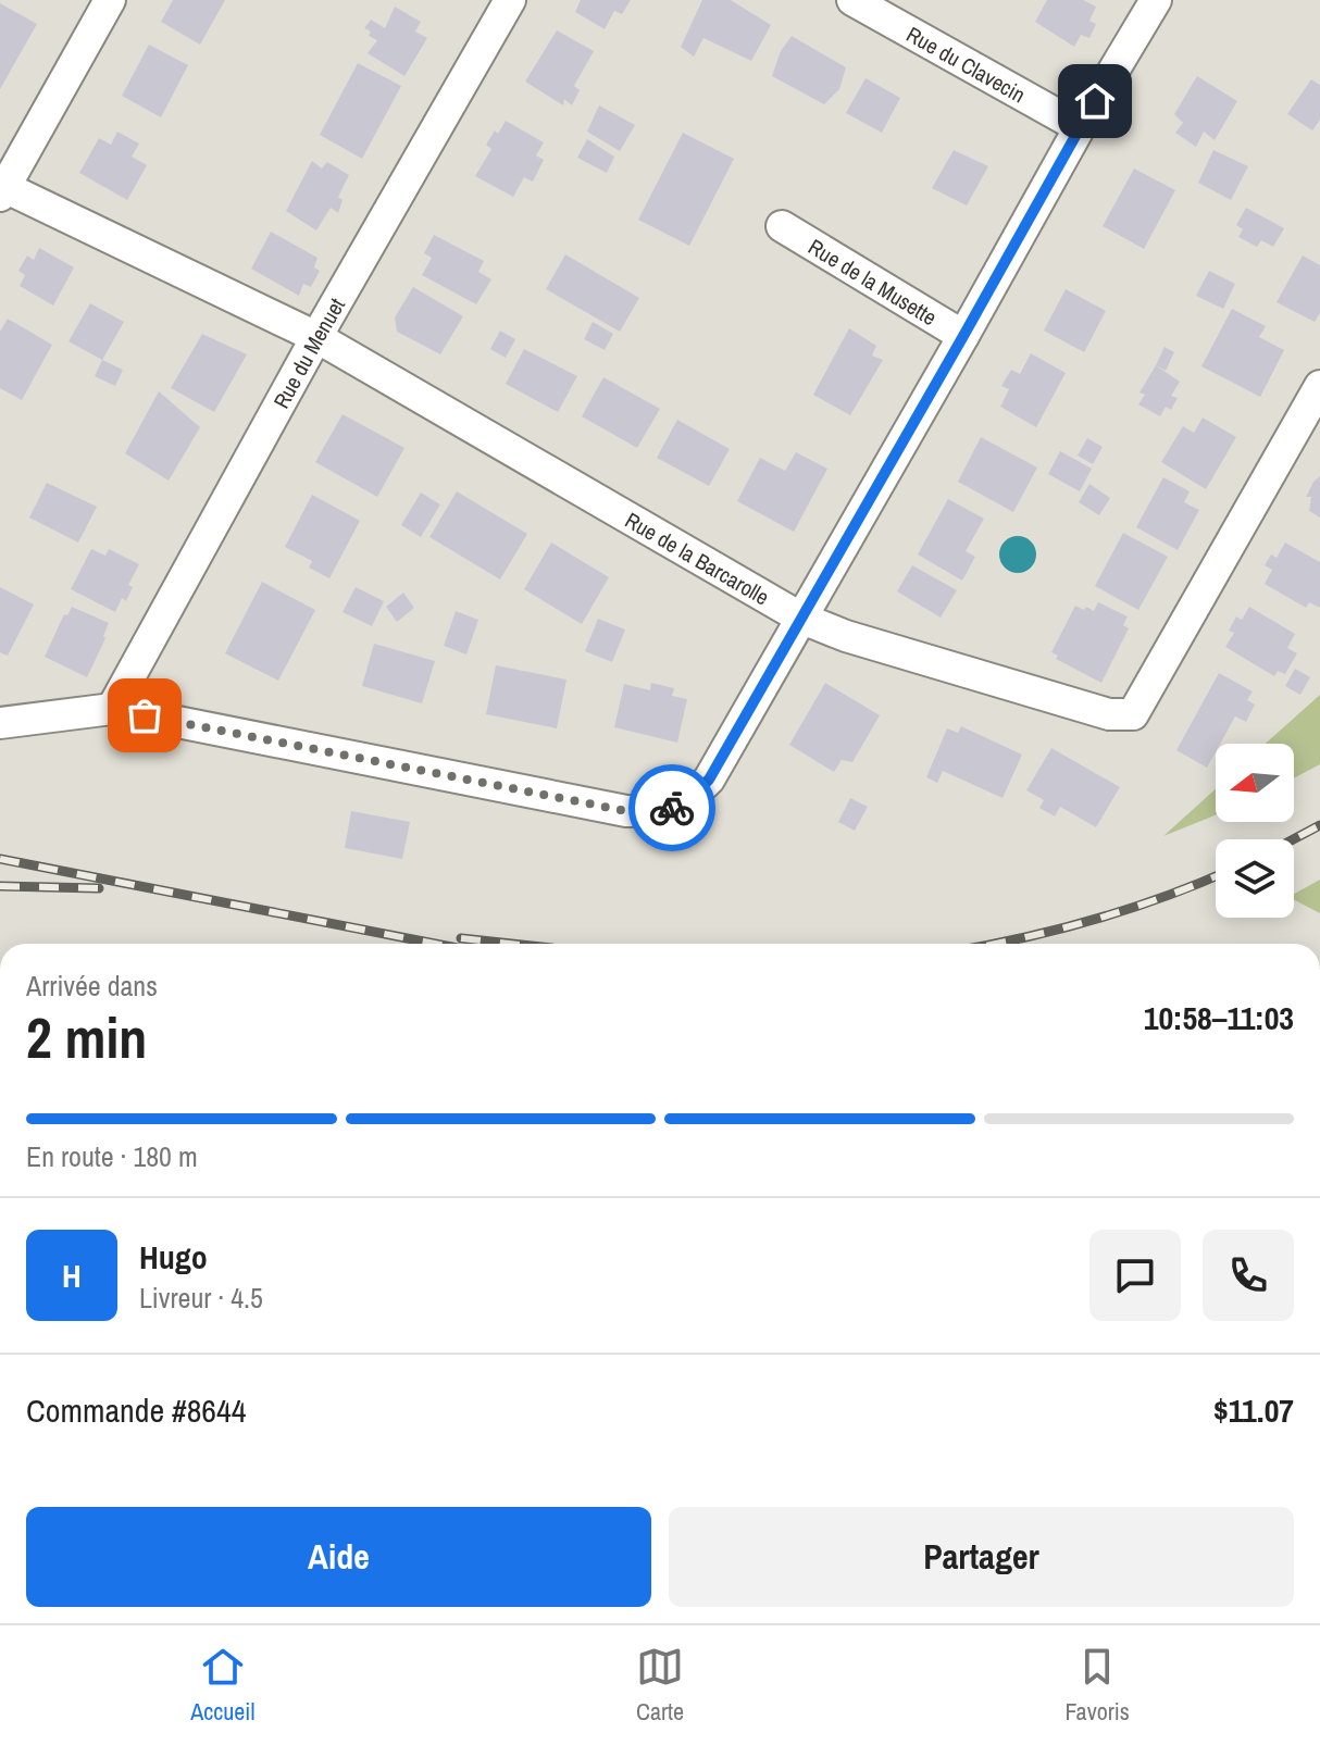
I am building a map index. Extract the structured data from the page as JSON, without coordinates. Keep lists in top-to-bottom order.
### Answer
{
  "streets": {
    "street": [
      "Rue du Clavecin",
      "Rue de la Musette",
      "Rue du Menuet",
      "Rue de la Barcarolle"
    ]
  },
  "crossings": [
    ["Rue du Menuet", "Rue de la Barcarolle"]
  ],
  "north": "left",
  "page": {
    "heading": ["2 min", "Arrivée dans", "10:58–11:03"],
    "panel": [
      "Hugo",
      "Livreur · 4.5",
      "Commande #8644",
      "$11.07"
    ],
    "bar": "En route · 180 m",
    "round": "H",
    "buttons": ["Aide", "Partager"],
    "tabs": ["Accueil", "Carte", "Favoris"]
  }
}
